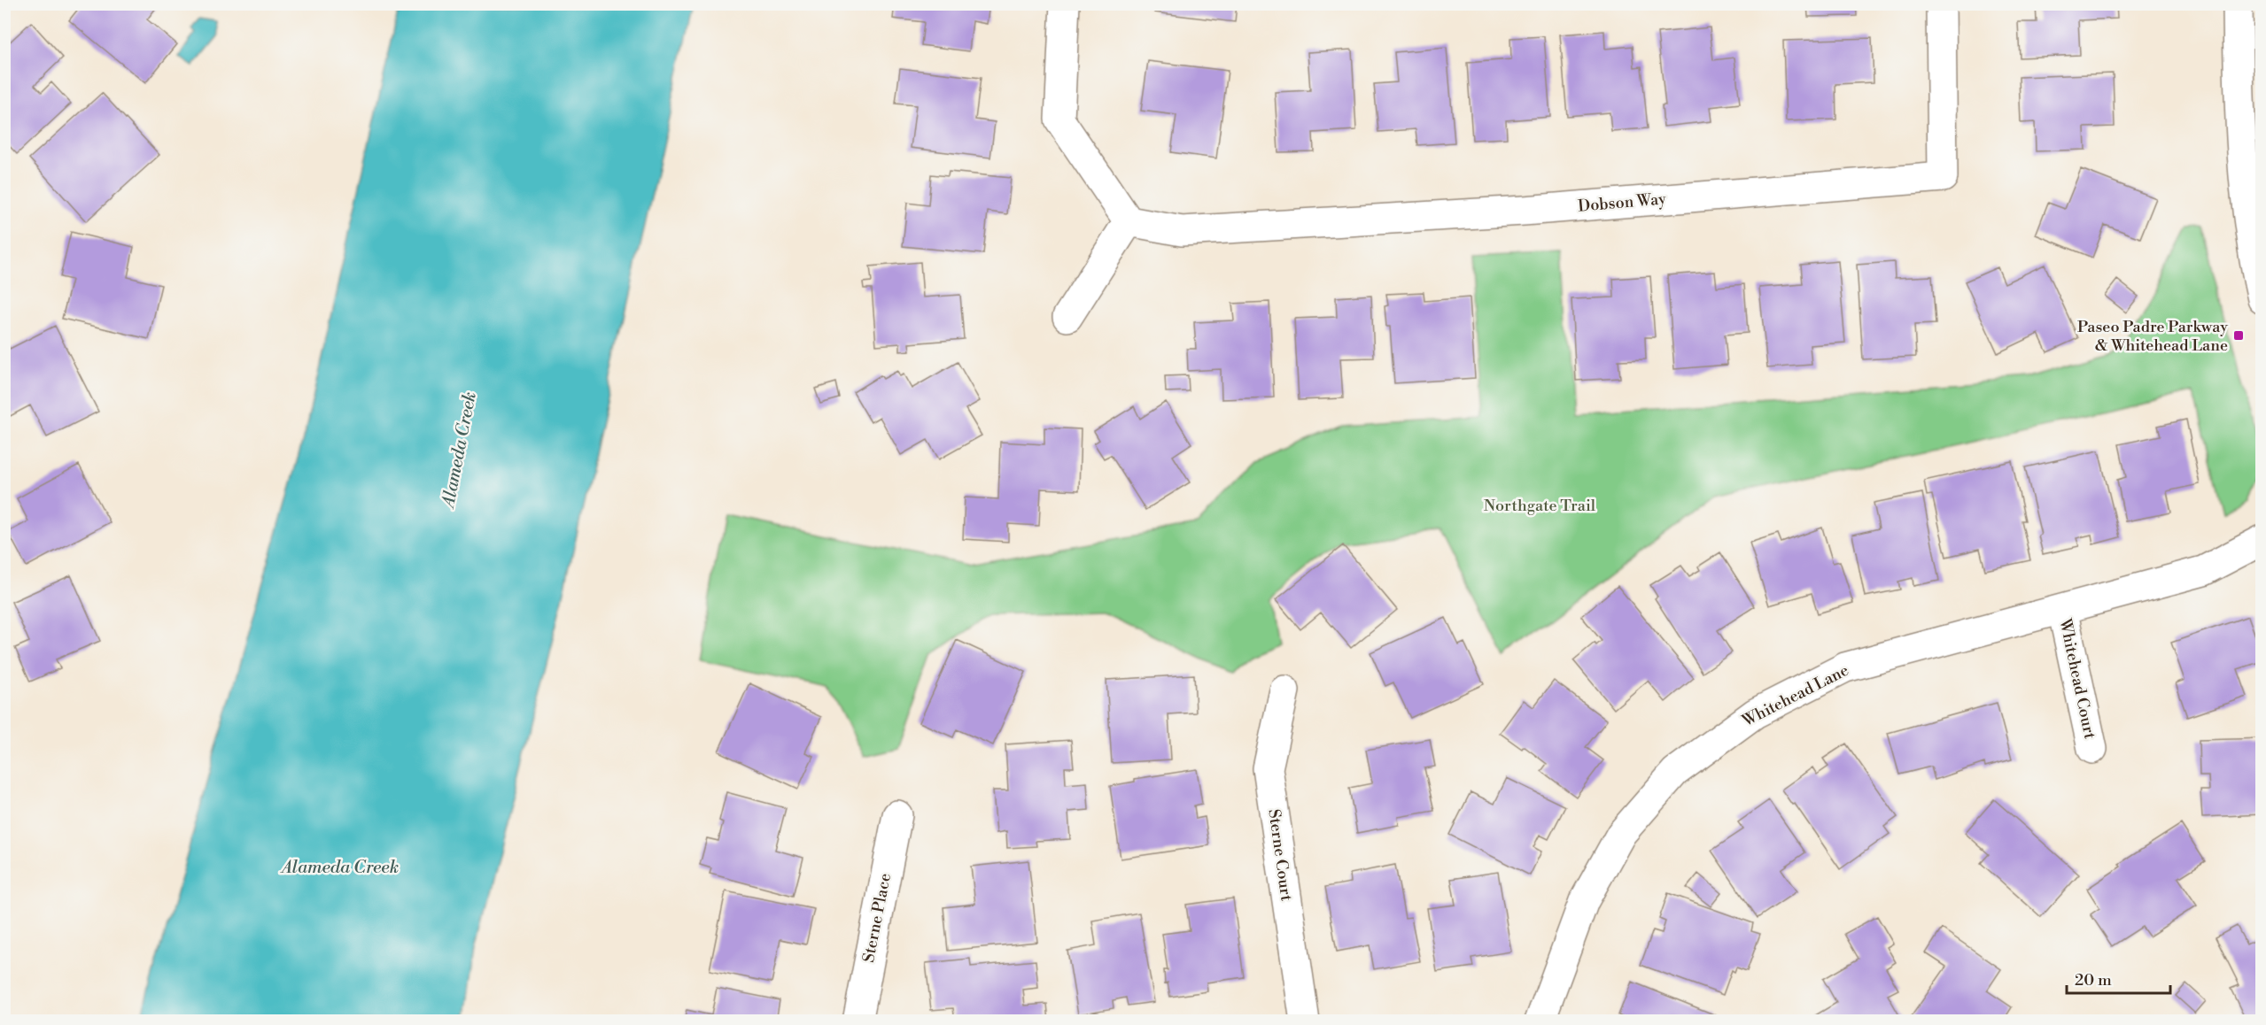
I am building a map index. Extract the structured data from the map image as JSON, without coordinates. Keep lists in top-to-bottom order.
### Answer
{
  "streets": {
    "street": [
      "Dobson Way",
      "Whitehead Court",
      "Whitehead Lane",
      "Sterne Court",
      "Sterne Place"
    ]
  },
  "crossings": [
    ["Whitehead Court", "Whitehead Lane"]
  ],
  "water": ["Alameda Creek"],
  "parks": ["Northgate Trail"],
  "places": {
    "transit": ["Paseo Padre Parkway & Whitehead Lane"]
  },
  "scale_bar": "20 m"
}
